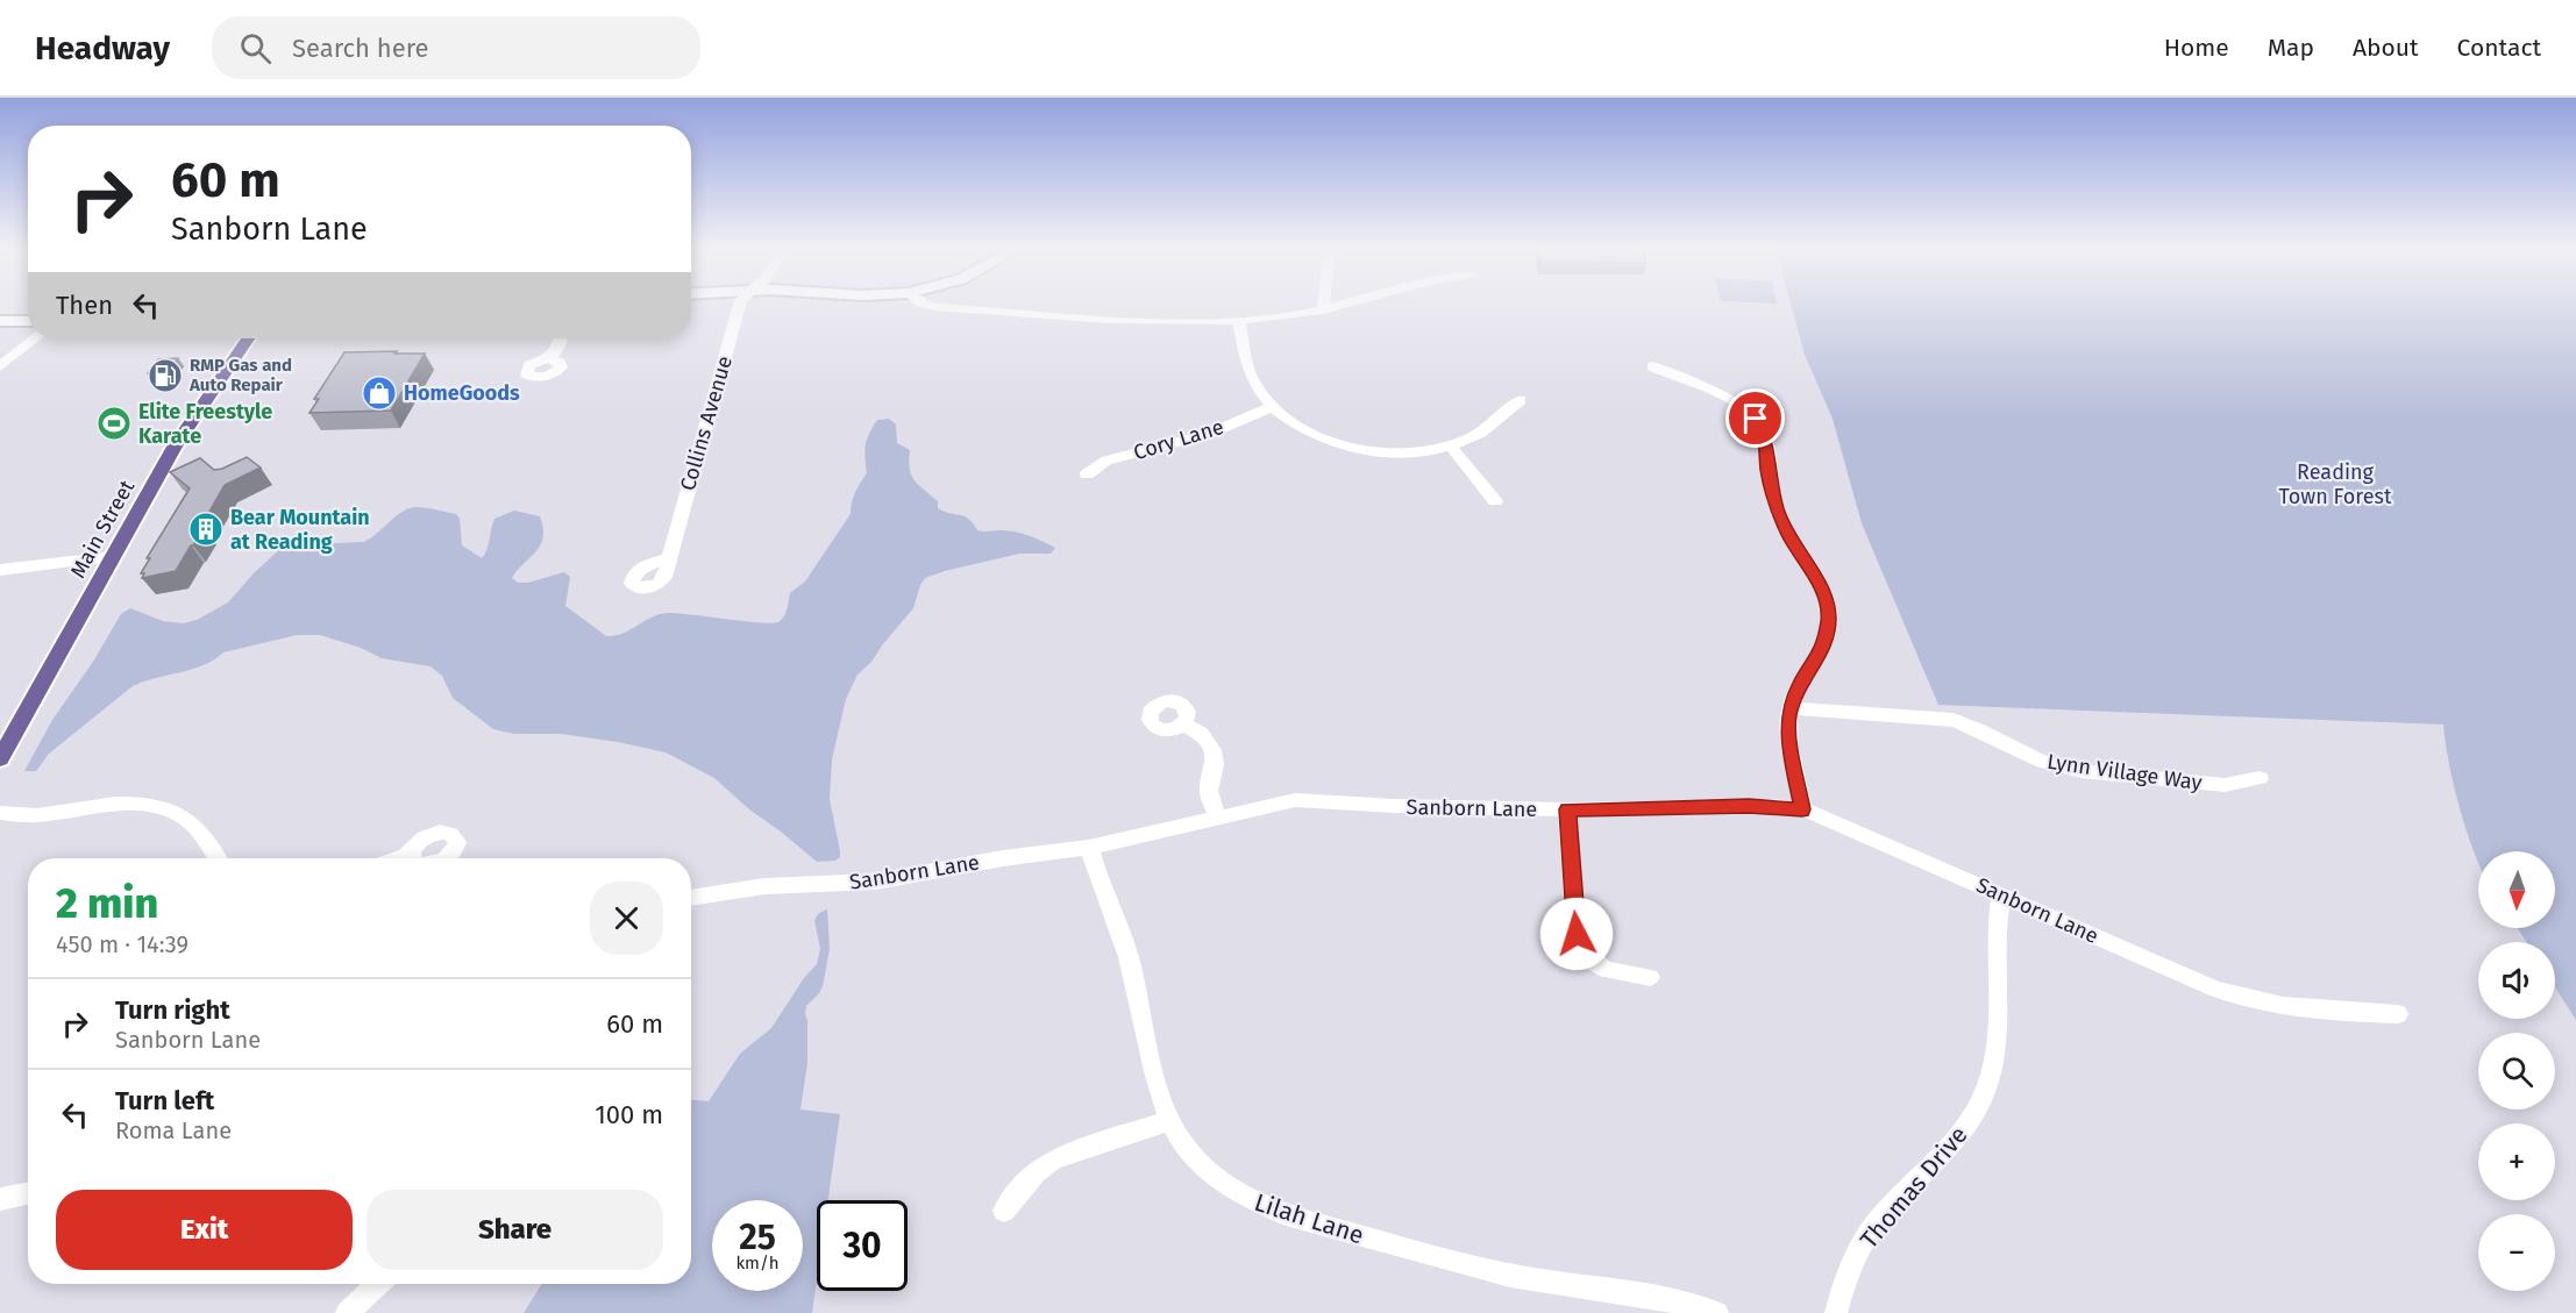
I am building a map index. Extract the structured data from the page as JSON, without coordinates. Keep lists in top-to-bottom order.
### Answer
{
  "streets": {
    "main road": ["Main Street"],
    "street": [
      "Collins Avenue",
      "Cory Lane",
      "Lynn Village Way",
      "Sanborn Lane",
      "Thomas Drive",
      "Lilah Lane"
    ]
  },
  "crossings": [
    ["Sanborn Lane", "Thomas Drive"],
    ["Sanborn Lane", "Lilah Lane"]
  ],
  "parks": ["Reading Town Forest"],
  "places": {
    "fuel station": ["RMP Gas and Auto Repair"],
    "shop": ["HomeGoods"],
    "sports": ["Elite Freestyle Karate"],
    "building": ["Bear Mountain at Reading"]
  },
  "north": "bottom",
  "page": {
    "header": "Headway",
    "search": "Search here",
    "nav": [
      "Home",
      "Map",
      "About",
      "Contact"
    ],
    "turn": ["60 m", "Sanborn Lane"],
    "then": "Then",
    "map_buttons": ["+", "−"],
    "heading": ["2 min", "450 m · 14:39"],
    "list": [
      {
        "name": "Turn right",
        "note": "Sanborn Lane",
        "value": "60 m"
      },
      {
        "name": "Turn left",
        "note": "Roma Lane",
        "value": "100 m"
      }
    ],
    "buttons": ["Exit", "Share"],
    "speed": "25 km/h",
    "limit": "30"
  }
}
